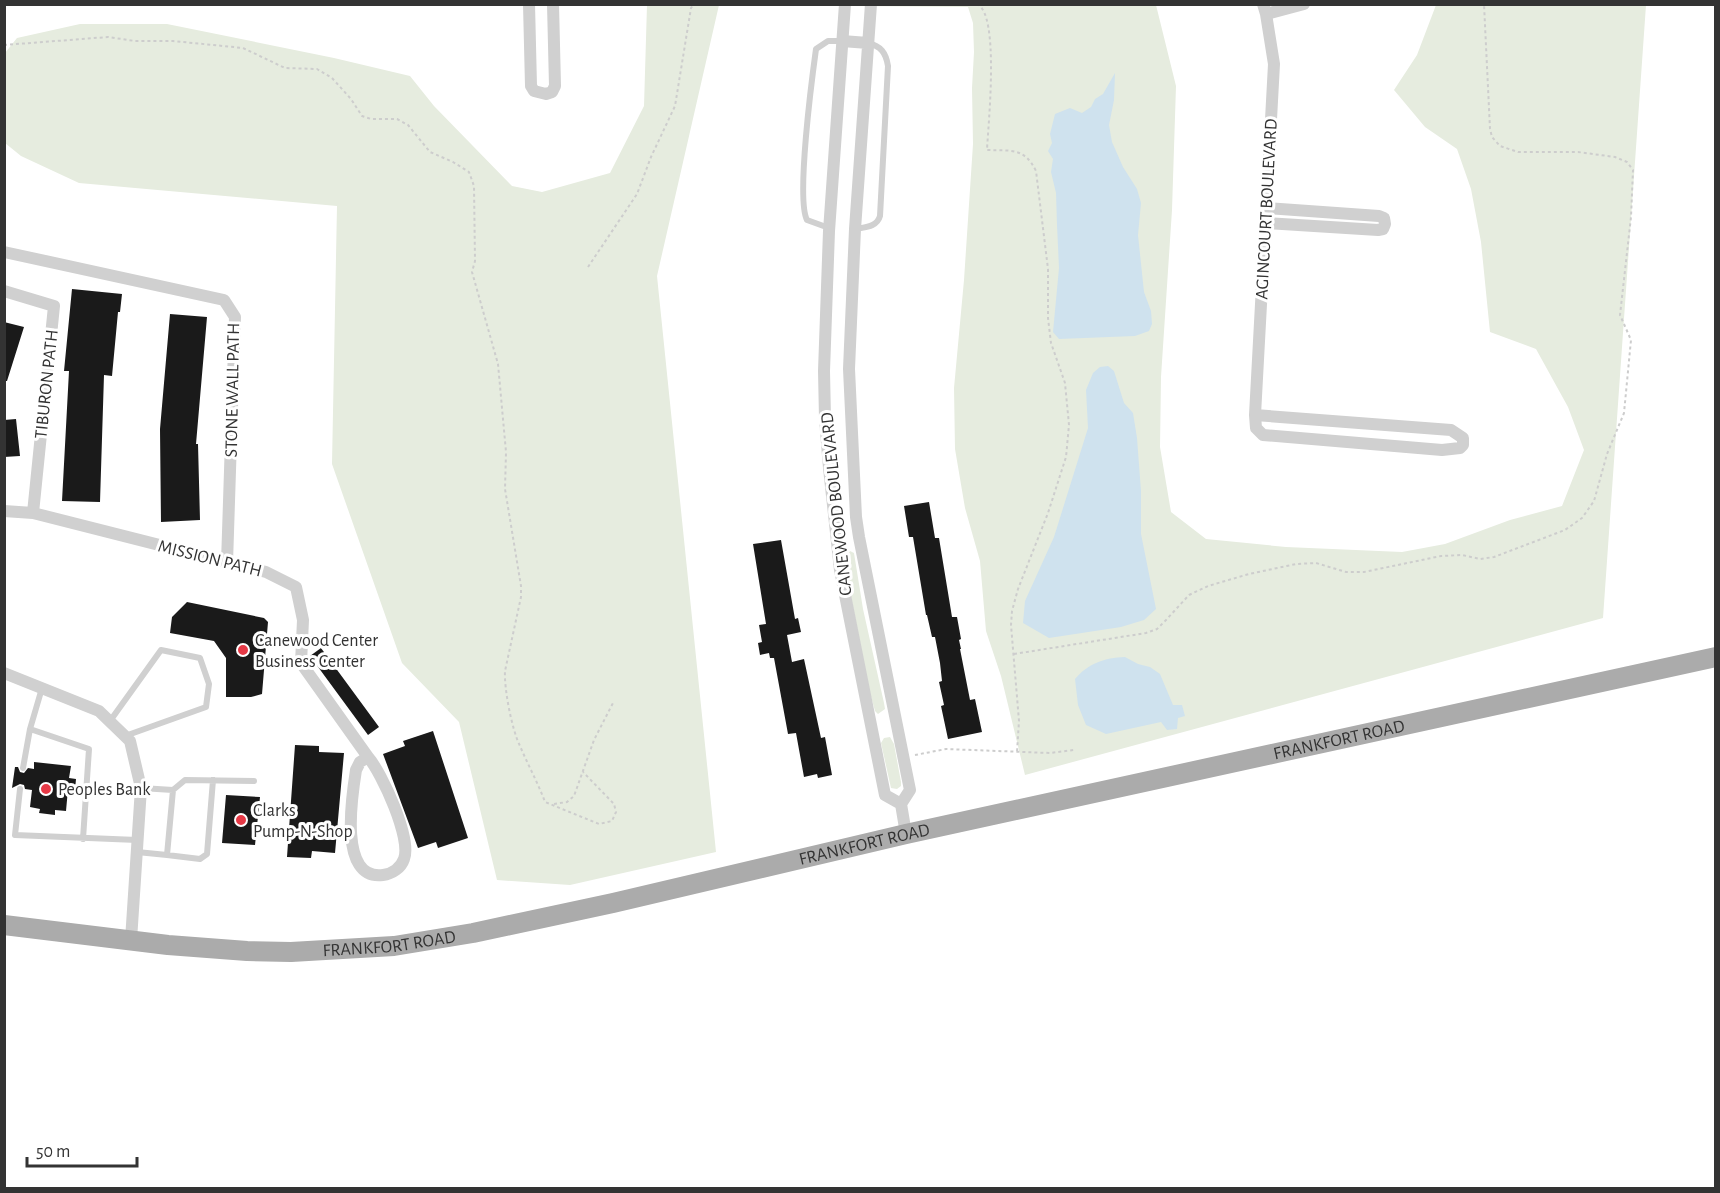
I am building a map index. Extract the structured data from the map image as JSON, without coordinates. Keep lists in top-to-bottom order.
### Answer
{
  "streets": {
    "main road": ["FRANKFORT ROAD"],
    "street": [
      "AGINCOURT BOULEVARD",
      "TIBURON PATH",
      "STONE WALL PATH",
      "CANEWOOD BOULEVARD",
      "MISSION PATH"
    ]
  },
  "crossings": [
    ["TIBURON PATH", "MISSION PATH"],
    ["STONE WALL PATH", "MISSION PATH"],
    ["CANEWOOD BOULEVARD", "FRANKFORT ROAD"]
  ],
  "places": ["Canewood Center Business Center", "Peoples Bank", "Clarks Pump-N-Shop"],
  "scale_bar": "50 m"
}
